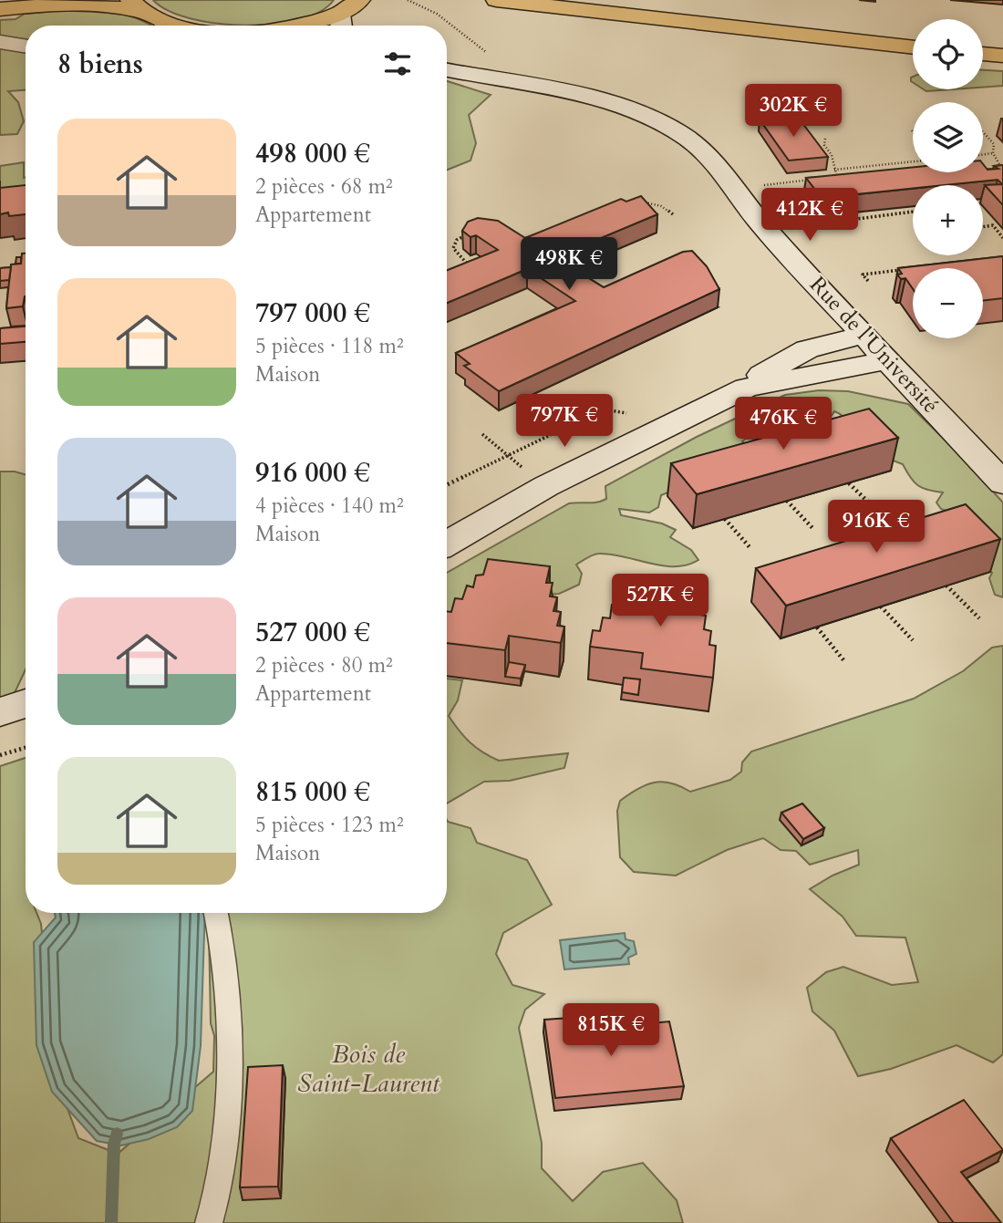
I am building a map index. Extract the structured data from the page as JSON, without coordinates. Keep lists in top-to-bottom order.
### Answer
{
  "streets": {
    "street": ["Rue de l'Université"]
  },
  "parks": ["Bois de Saint-Laurent"],
  "page": {
    "map_buttons": ["+", "−"],
    "heading": "8 biens",
    "price": [
      "302K €",
      "412K €",
      "498K €",
      "797K €",
      "476K €",
      "916K €",
      "527K €",
      "815K €"
    ],
    "list": [
      {
        "name": "498 000 €",
        "note": "2 pièces · 68 m² · Appartement"
      },
      {
        "name": "797 000 €",
        "note": "5 pièces · 118 m² · Maison"
      },
      {
        "name": "916 000 €",
        "note": "4 pièces · 140 m² · Maison"
      },
      {
        "name": "527 000 €",
        "note": "2 pièces · 80 m² · Appartement"
      },
      {
        "name": "815 000 €",
        "note": "5 pièces · 123 m² · Maison"
      }
    ]
  }
}
